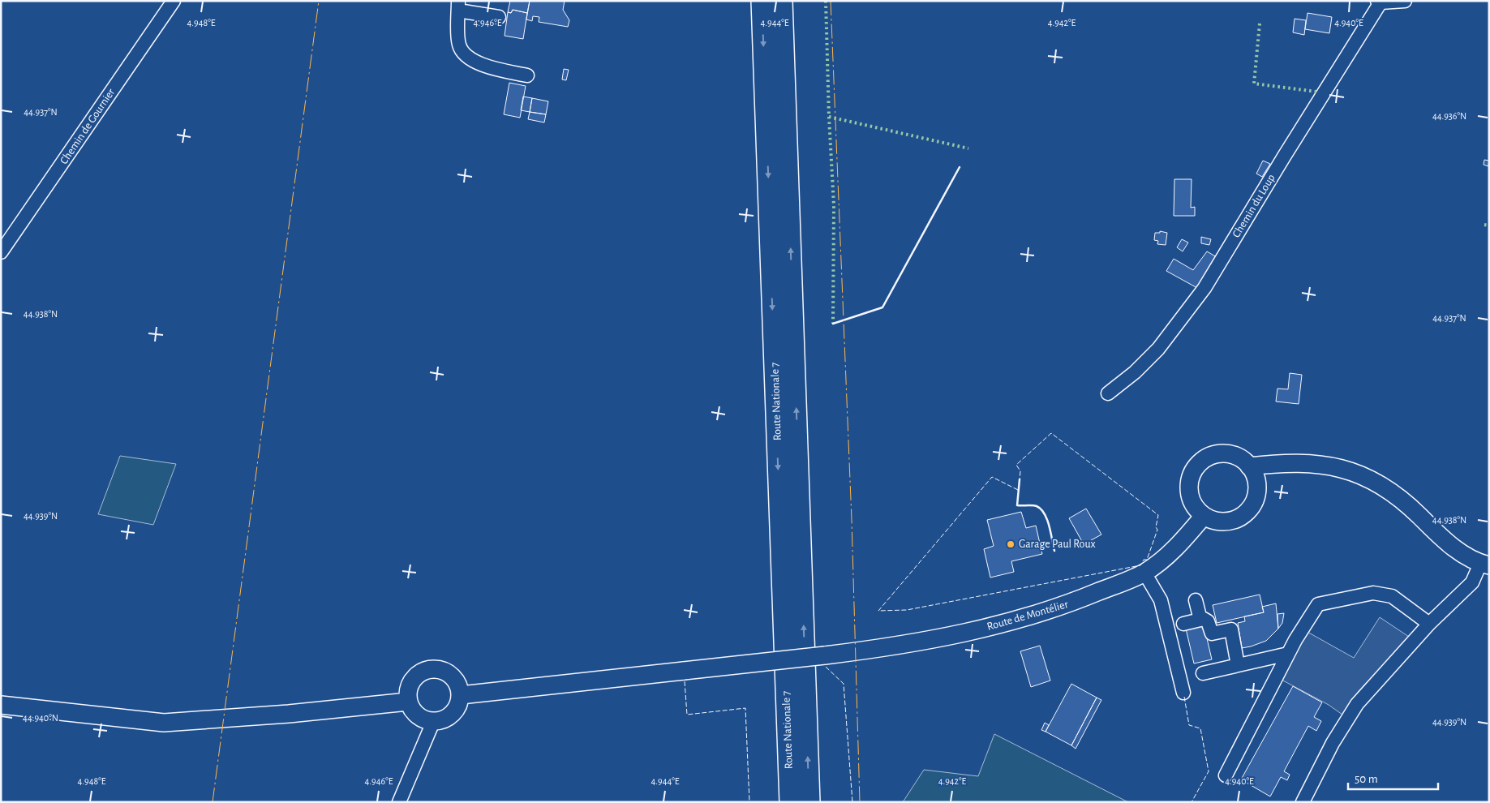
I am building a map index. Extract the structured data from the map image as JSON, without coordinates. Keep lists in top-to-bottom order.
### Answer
{
  "streets": {
    "highway": ["Route Nationale 7"],
    "main road": ["Route de Montélier"],
    "street": ["Chemin de Gournier", "Chemin du Loup"]
  },
  "places": ["Garage Paul Roux"],
  "scale_bar": "50 m",
  "coordinates": [
    "4.948°E",
    "4.946°E",
    "4.944°E",
    "4.942°E",
    "4.940°E",
    "44.937°N",
    "44.936°N",
    "44.938°N",
    "44.939°N",
    "44.940°N"
  ]
}
